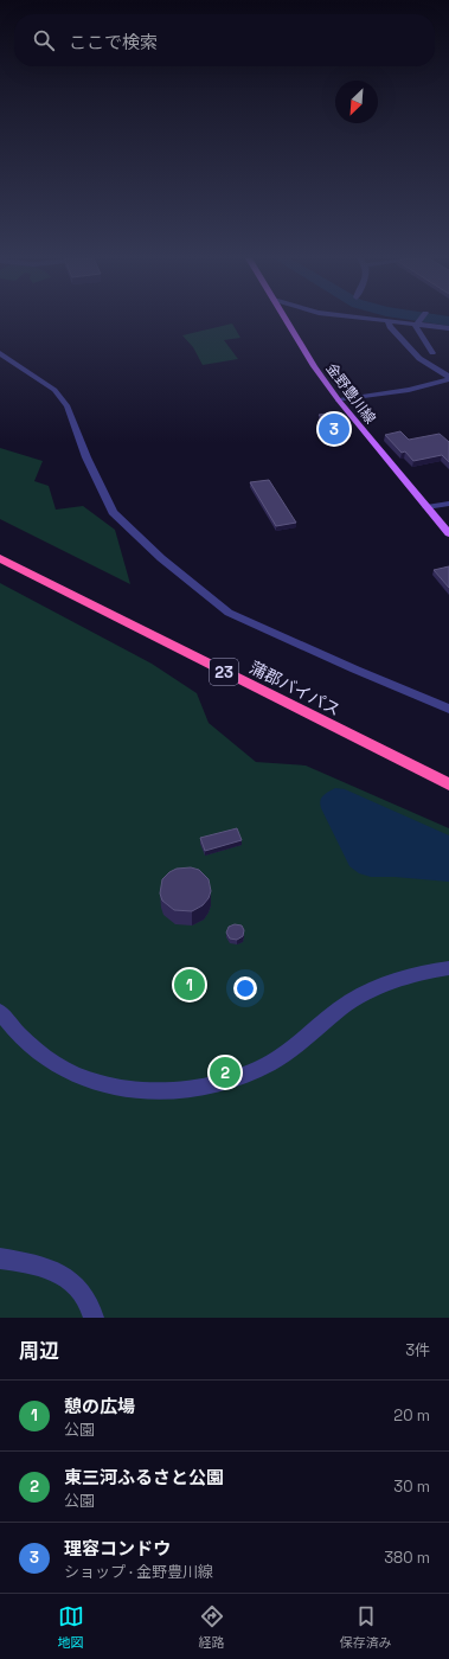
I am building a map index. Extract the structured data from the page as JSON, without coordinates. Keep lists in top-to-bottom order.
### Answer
{
  "streets": {
    "highway": ["23", "蒲郡バイパス"],
    "main road": ["金野豊川線"]
  },
  "north": "bottom left",
  "page": {
    "search": "ここで検索",
    "pins": ["3", "1", "2"],
    "heading": ["周辺", "3件"],
    "list": [
      {
        "mark": "1",
        "name": "憩の広場",
        "note": "公園",
        "value": "20 m"
      },
      {
        "mark": "2",
        "name": "東三河ふるさと公園",
        "note": "公園",
        "value": "30 m"
      },
      {
        "mark": "3",
        "name": "理容コンドウ",
        "note": "ショップ · 金野豊川線",
        "value": "380 m"
      }
    ],
    "nav": ["地図", "経路", "保存済み"]
  }
}
